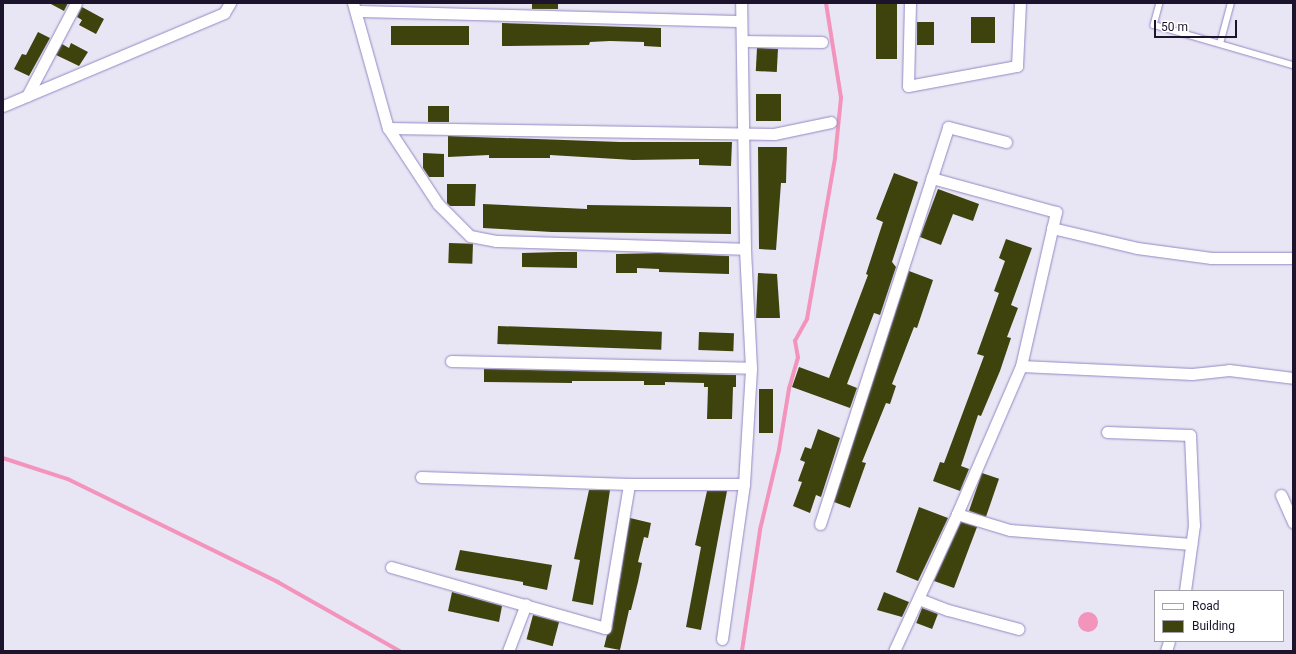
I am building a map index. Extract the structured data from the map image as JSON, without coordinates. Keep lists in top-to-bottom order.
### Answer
{
  "legend": ["Road", "Building"],
  "scale_bar": "50 m"
}
